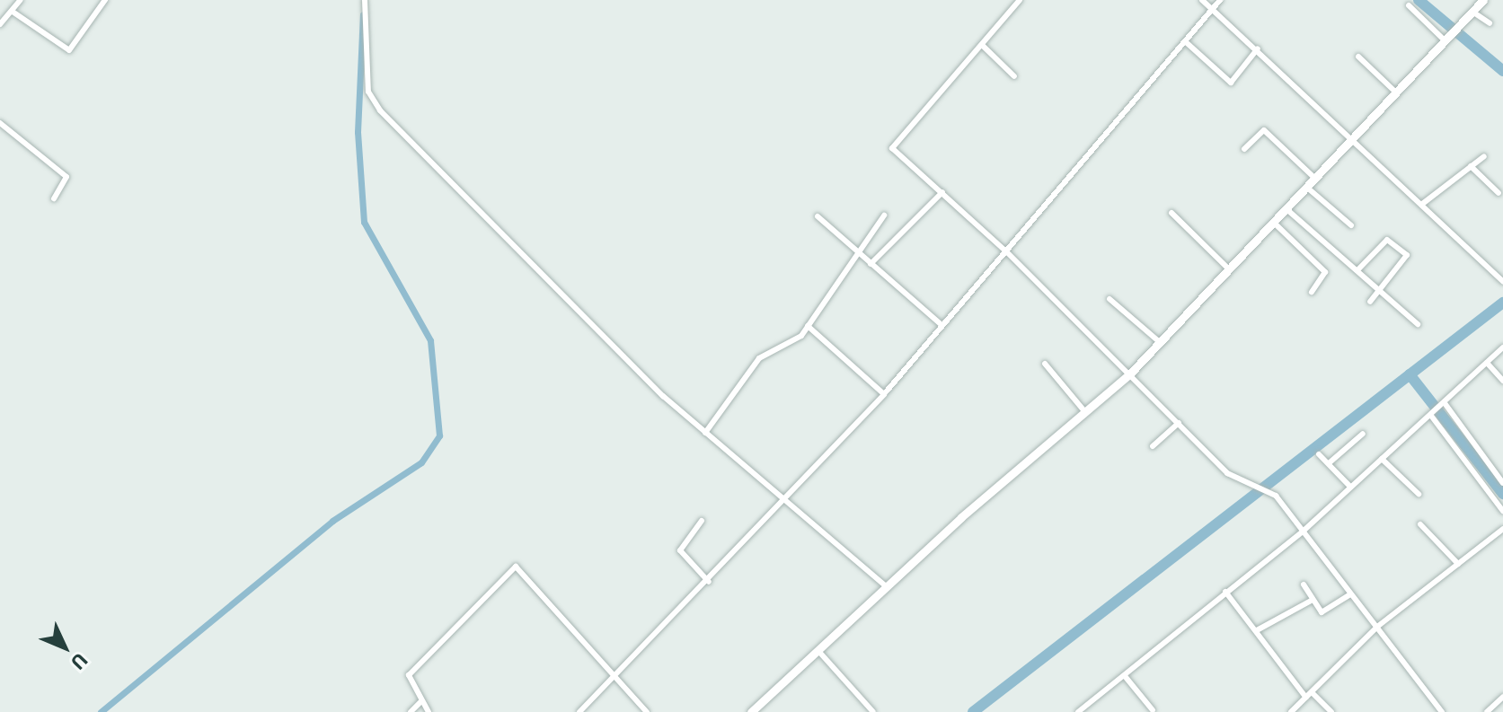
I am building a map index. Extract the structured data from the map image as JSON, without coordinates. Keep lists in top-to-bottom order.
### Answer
{
  "north": "bottom right"
}
